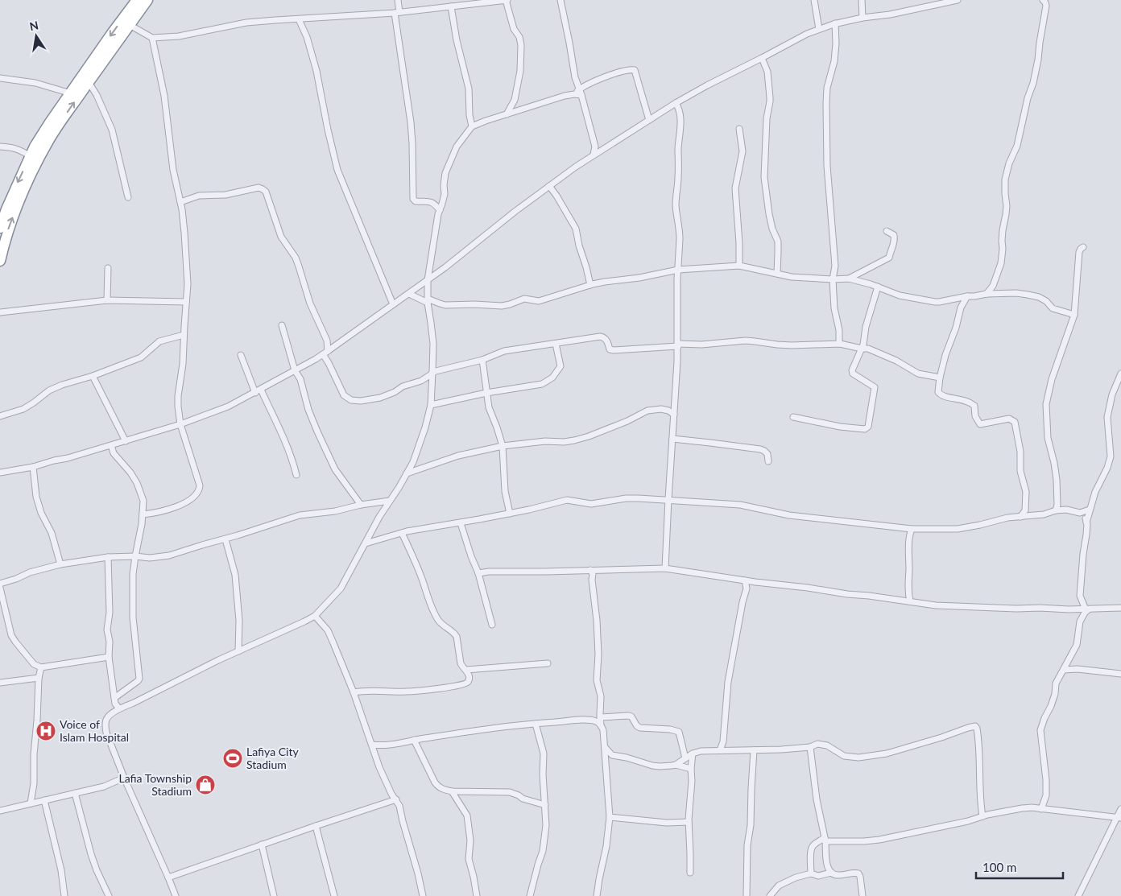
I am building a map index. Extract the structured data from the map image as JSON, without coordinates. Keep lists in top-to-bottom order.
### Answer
{
  "places": {
    "hospital": ["Voice of Islam Hospital"],
    "sports": ["Lafiya City Stadium"],
    "shop": ["Lafia Township Stadium"]
  },
  "scale_bar": "100 m",
  "north": "top"
}
